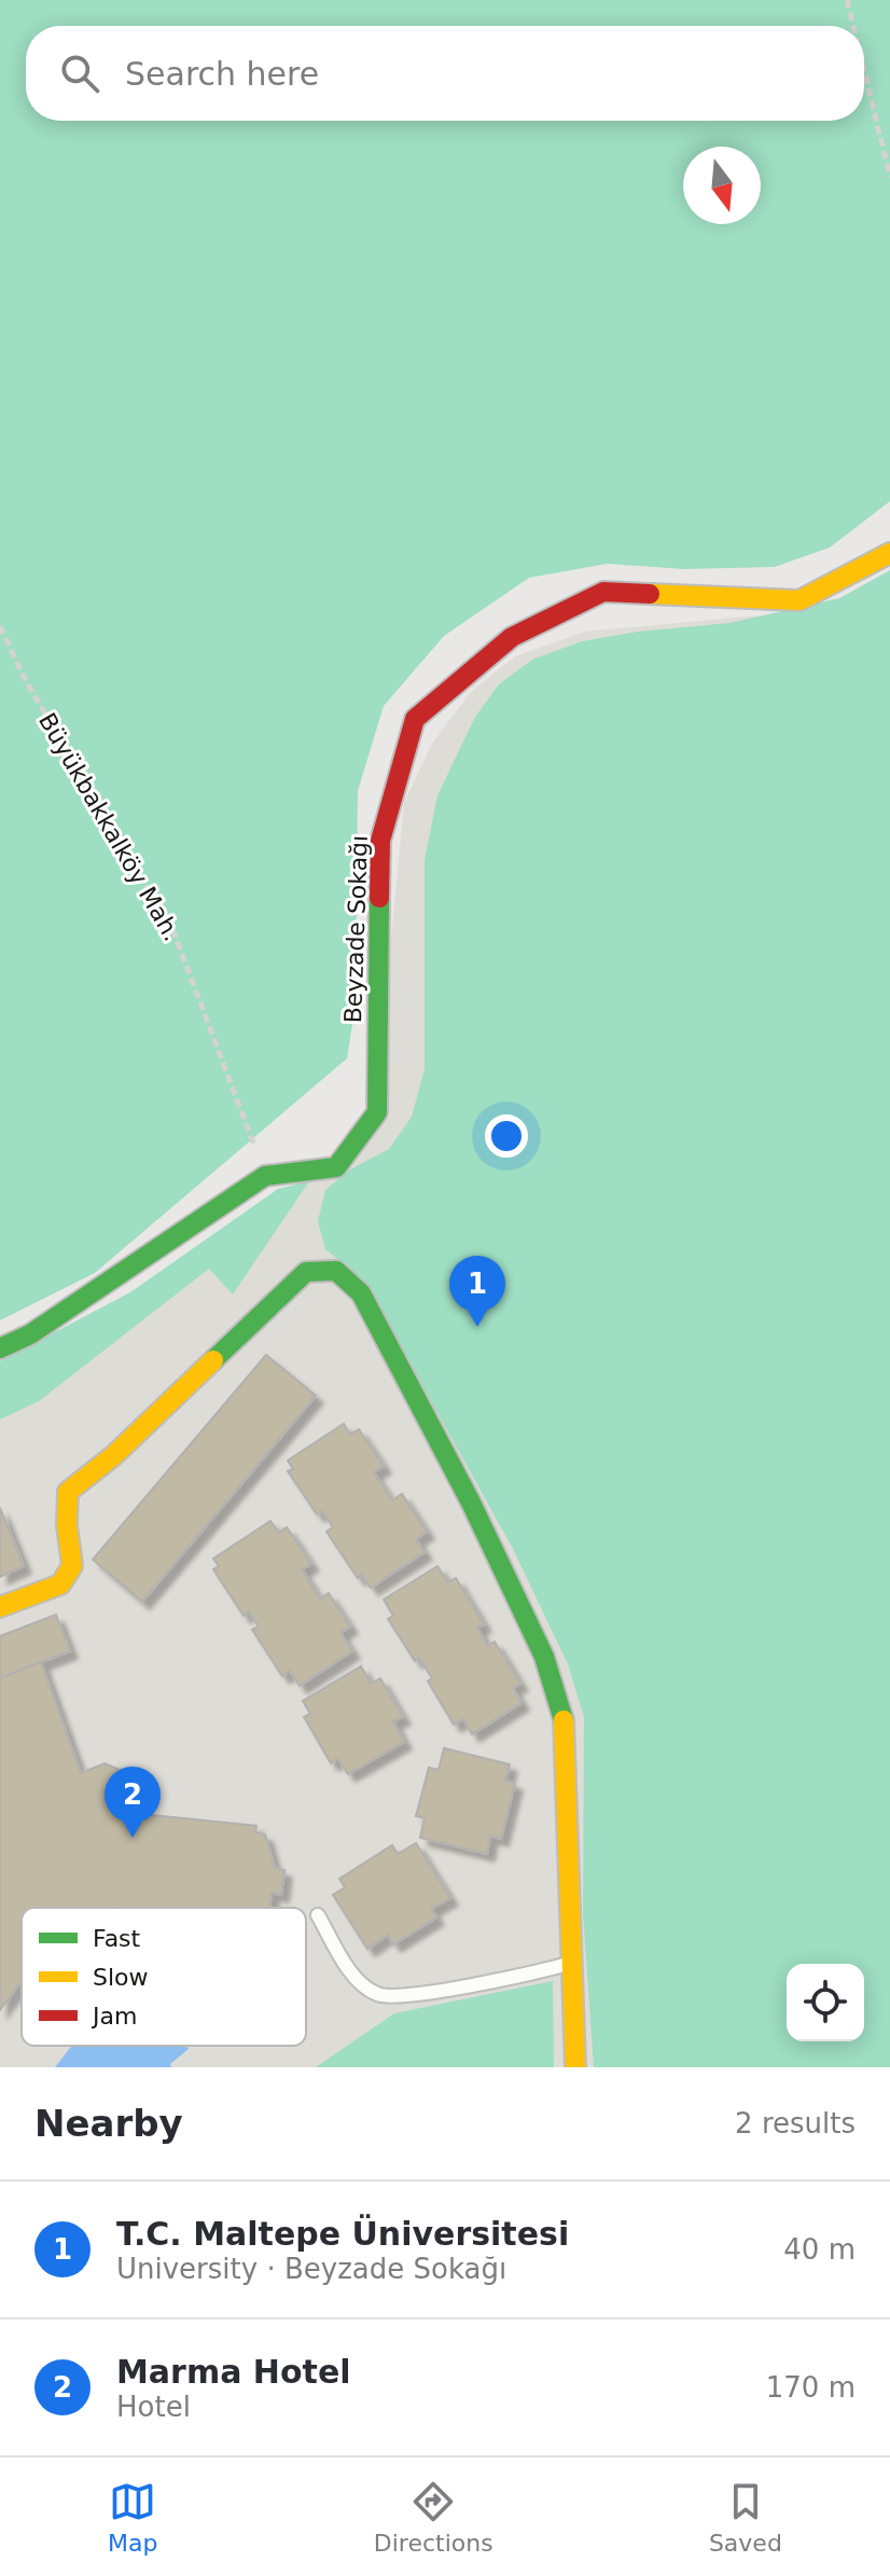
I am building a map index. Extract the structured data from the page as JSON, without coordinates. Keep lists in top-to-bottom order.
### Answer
{
  "streets": {
    "street": ["Beyzade Sokağı"],
    "path": ["Büyükbakkalköy Mah."]
  },
  "crossings": [
    ["Büyükbakkalköy Mah.", "Beyzade Sokağı"]
  ],
  "legend": ["Fast", "Slow", "Jam"],
  "north": "bottom",
  "page": {
    "search": "Search here",
    "pins": ["1", "2"],
    "heading": ["Nearby", "2 results"],
    "list": [
      {
        "mark": "1",
        "name": "T.C. Maltepe Üniversitesi",
        "note": "University · Beyzade Sokağı",
        "value": "40 m"
      },
      {
        "mark": "2",
        "name": "Marma Hotel",
        "note": "Hotel",
        "value": "170 m"
      }
    ],
    "nav": ["Map", "Directions", "Saved"]
  }
}
